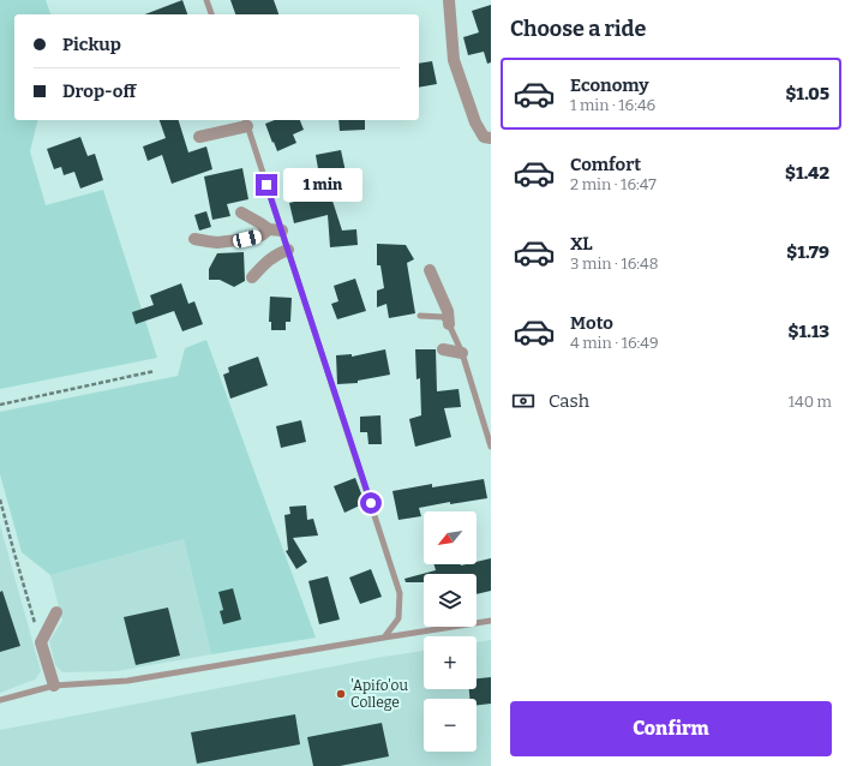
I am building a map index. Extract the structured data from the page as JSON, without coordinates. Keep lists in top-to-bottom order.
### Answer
{
  "places": ["'Apifo'ou College"],
  "north": "bottom left",
  "page": {
    "heading": "Choose a ride",
    "banner": ["Pickup", "Drop-off"],
    "list": [
      {
        "name": "Economy",
        "note": "1 min · 16:46",
        "value": "$1.05"
      },
      {
        "name": "Comfort",
        "note": "2 min · 16:47",
        "value": "$1.42"
      },
      {
        "name": "XL",
        "note": "3 min · 16:48",
        "value": "$1.79"
      },
      {
        "name": "Moto",
        "note": "4 min · 16:49",
        "value": "$1.13"
      }
    ],
    "bubble": "1 min",
    "pay": ["Cash", "140 m"],
    "map_buttons": ["+", "−"],
    "buttons": "Confirm"
  }
}
